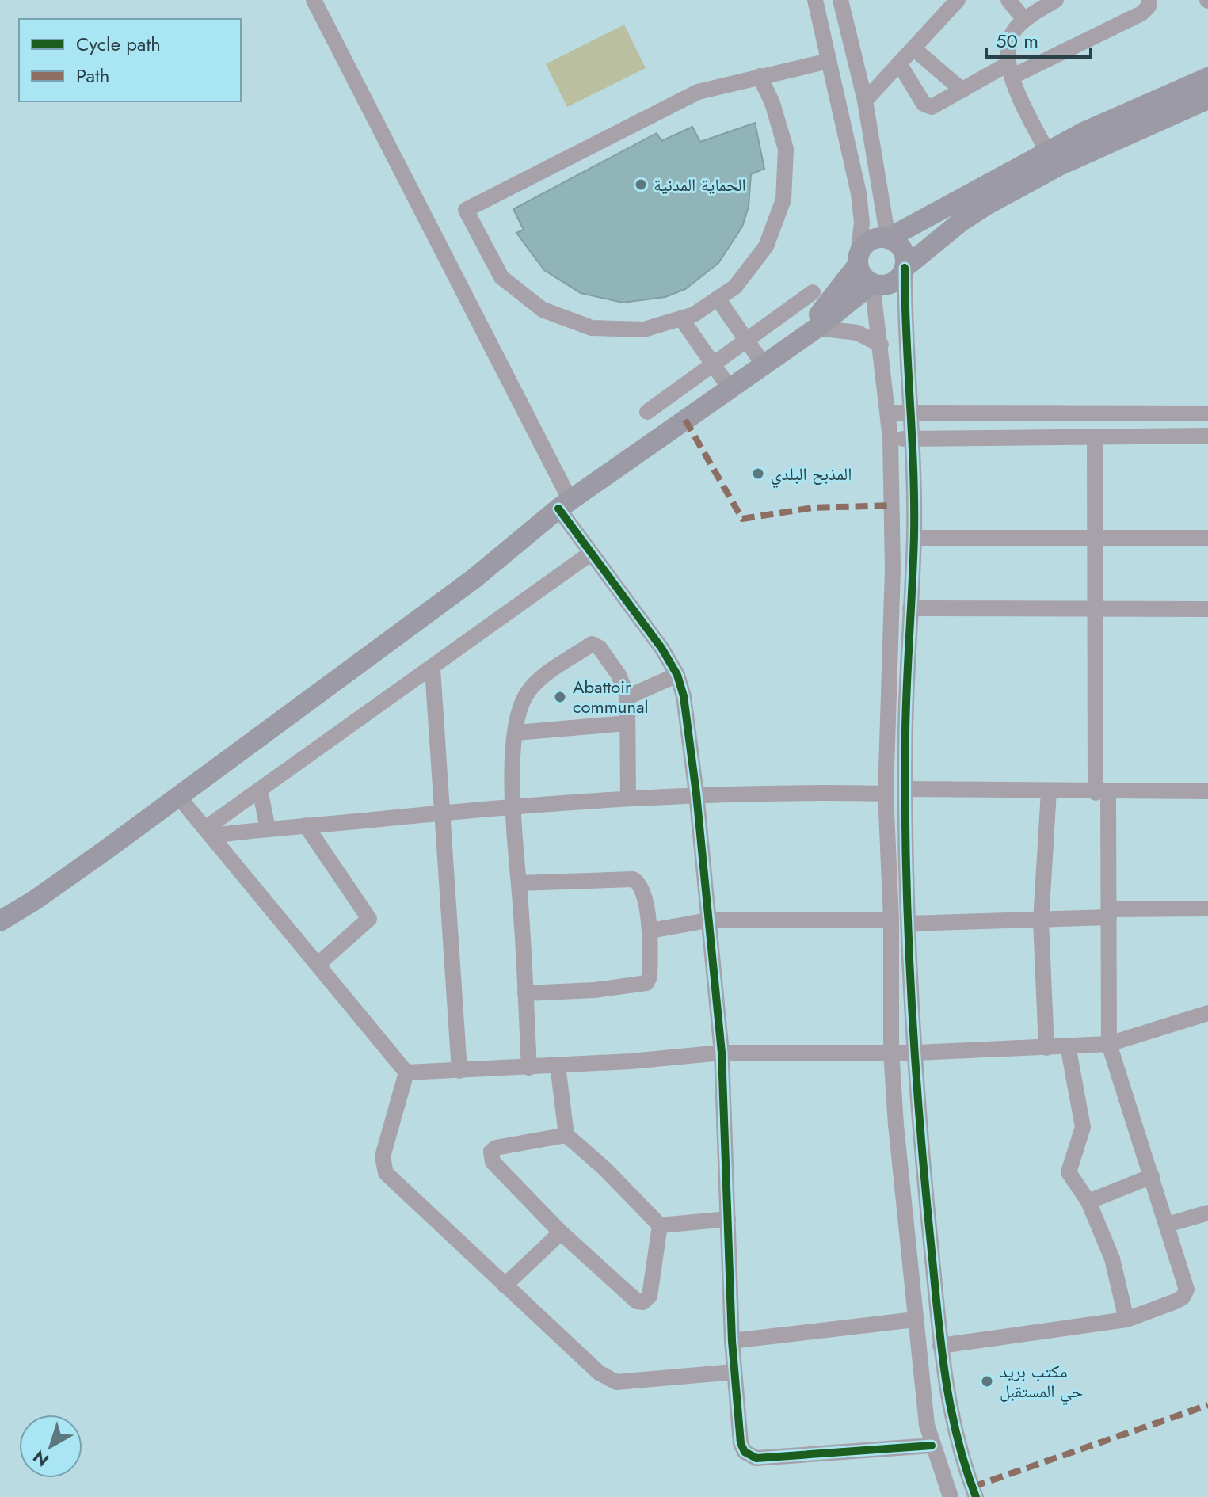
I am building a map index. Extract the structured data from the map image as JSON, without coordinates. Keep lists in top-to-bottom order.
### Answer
{
  "places": [
    "الحماية المدنية",
    "المذبح البلدي",
    "Abattoir communal",
    "مكتب بريد حي المستقبل"
  ],
  "legend": ["Cycle path", "Path"],
  "scale_bar": "50 m",
  "north": "bottom left"
}
